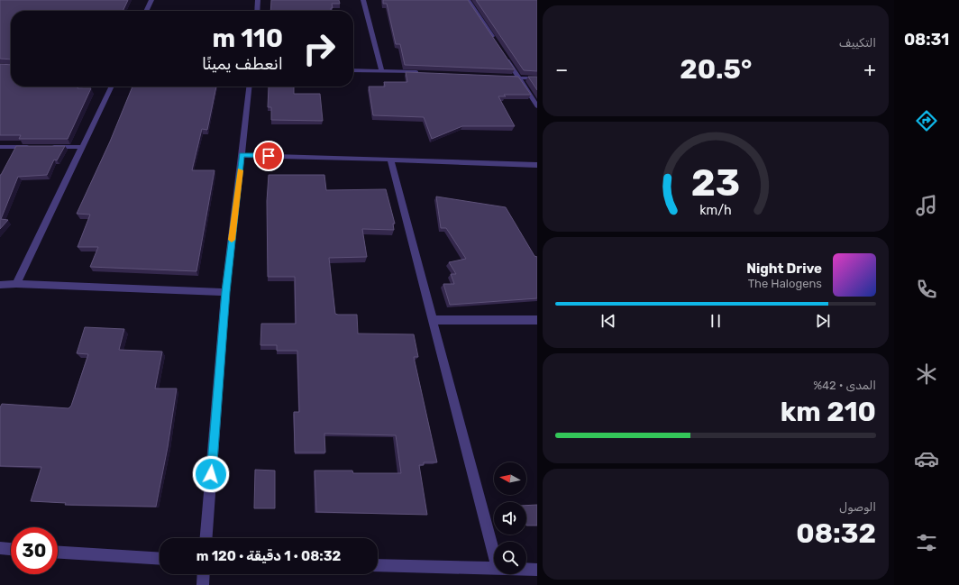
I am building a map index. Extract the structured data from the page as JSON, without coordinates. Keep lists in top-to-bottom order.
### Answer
{
  "north": "left",
  "page": {
    "tabs": "08:31",
    "tile": [
      "التكييف",
      ["المدى · 42%", "210 km"],
      ["الوصول", "08:32"]
    ],
    "turn": ["110 m", "انعطف يمينًا"],
    "heat": ["−", "20.5°", "+"],
    "song": ["Night Drive", "The Halogens"],
    "limit": "30",
    "trip": "08:32 · 1 دقيقة · 120 m",
    "gauge": ["23", "km/h"]
  }
}
